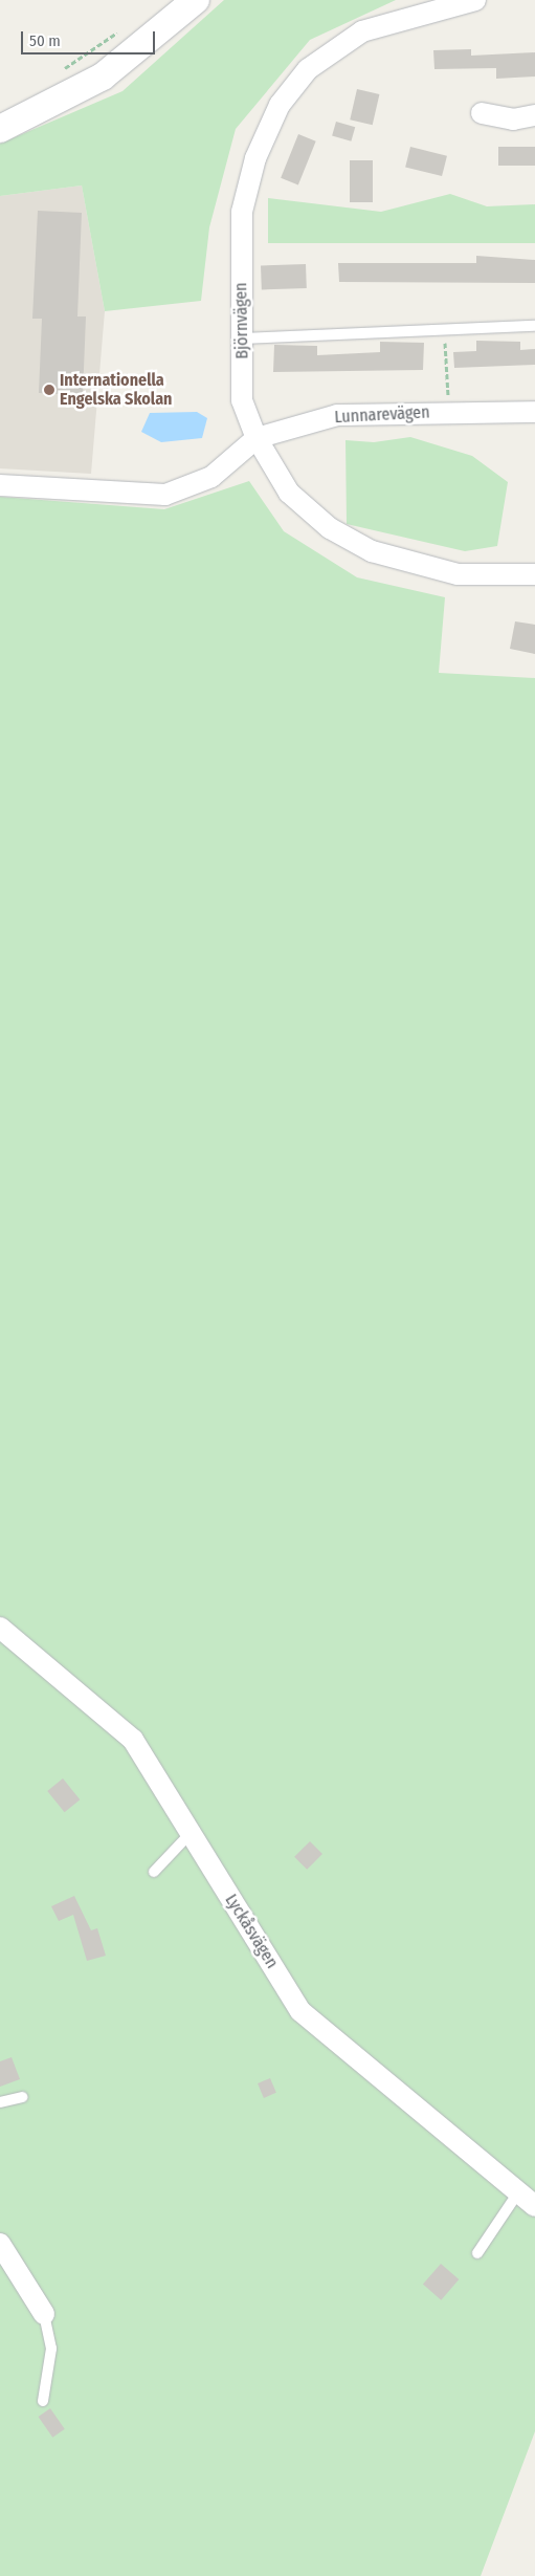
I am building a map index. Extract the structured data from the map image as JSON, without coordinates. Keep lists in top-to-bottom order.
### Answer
{
  "streets": {
    "street": ["Björnvägen", "Lunnarevägen", "Lyckåsvägen"]
  },
  "crossings": [
    ["Björnvägen", "Lunnarevägen"]
  ],
  "places": ["Internationella Engelska Skolan"],
  "scale_bar": "50 m"
}
